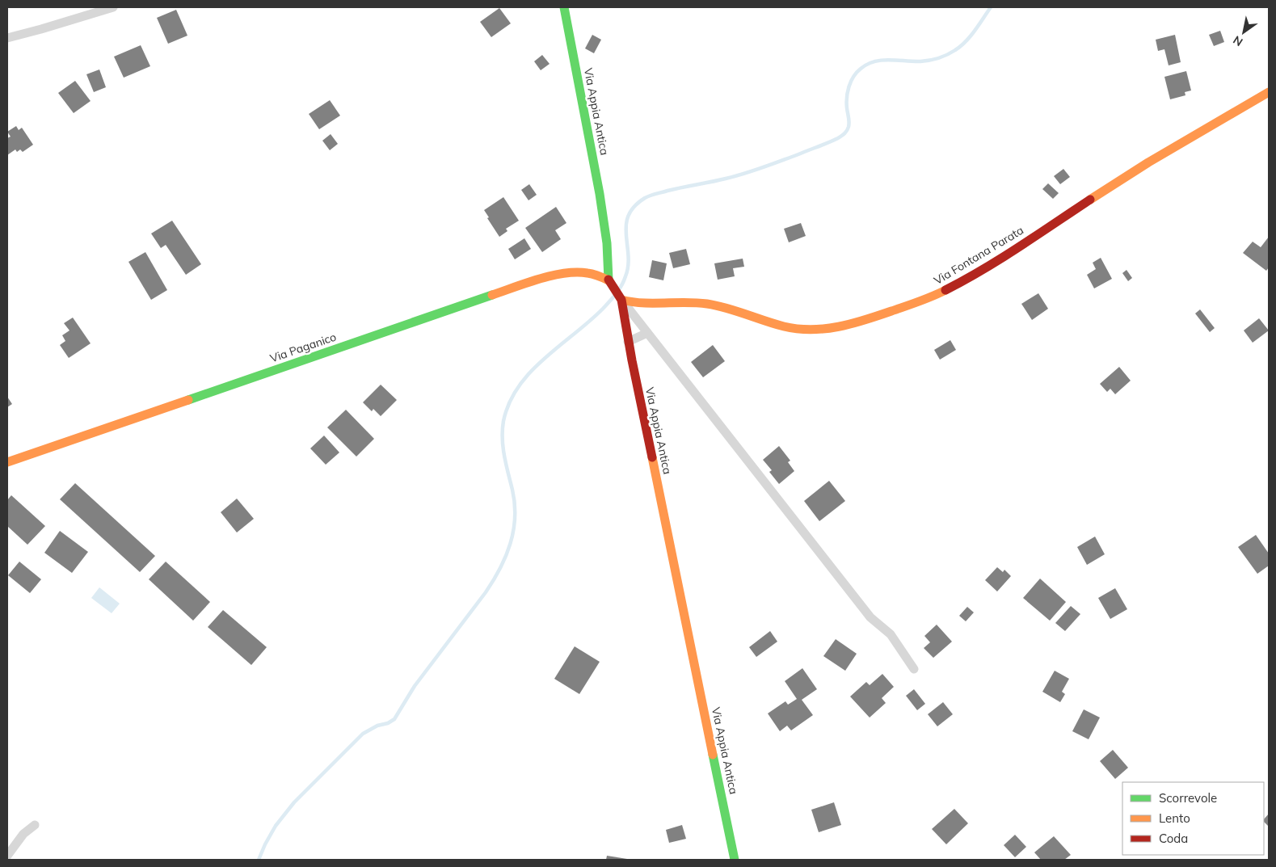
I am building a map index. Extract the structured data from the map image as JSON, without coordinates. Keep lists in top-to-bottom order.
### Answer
{
  "streets": {
    "street": ["Via Appia Antica", "Via Fontana Parata", "Via Paganico"]
  },
  "crossings": [
    ["Via Appia Antica", "Via Fontana Parata"],
    ["Via Appia Antica", "Via Paganico"]
  ],
  "legend": ["Scorrevole", "Lento", "Coda"],
  "north": "bottom left"
}
